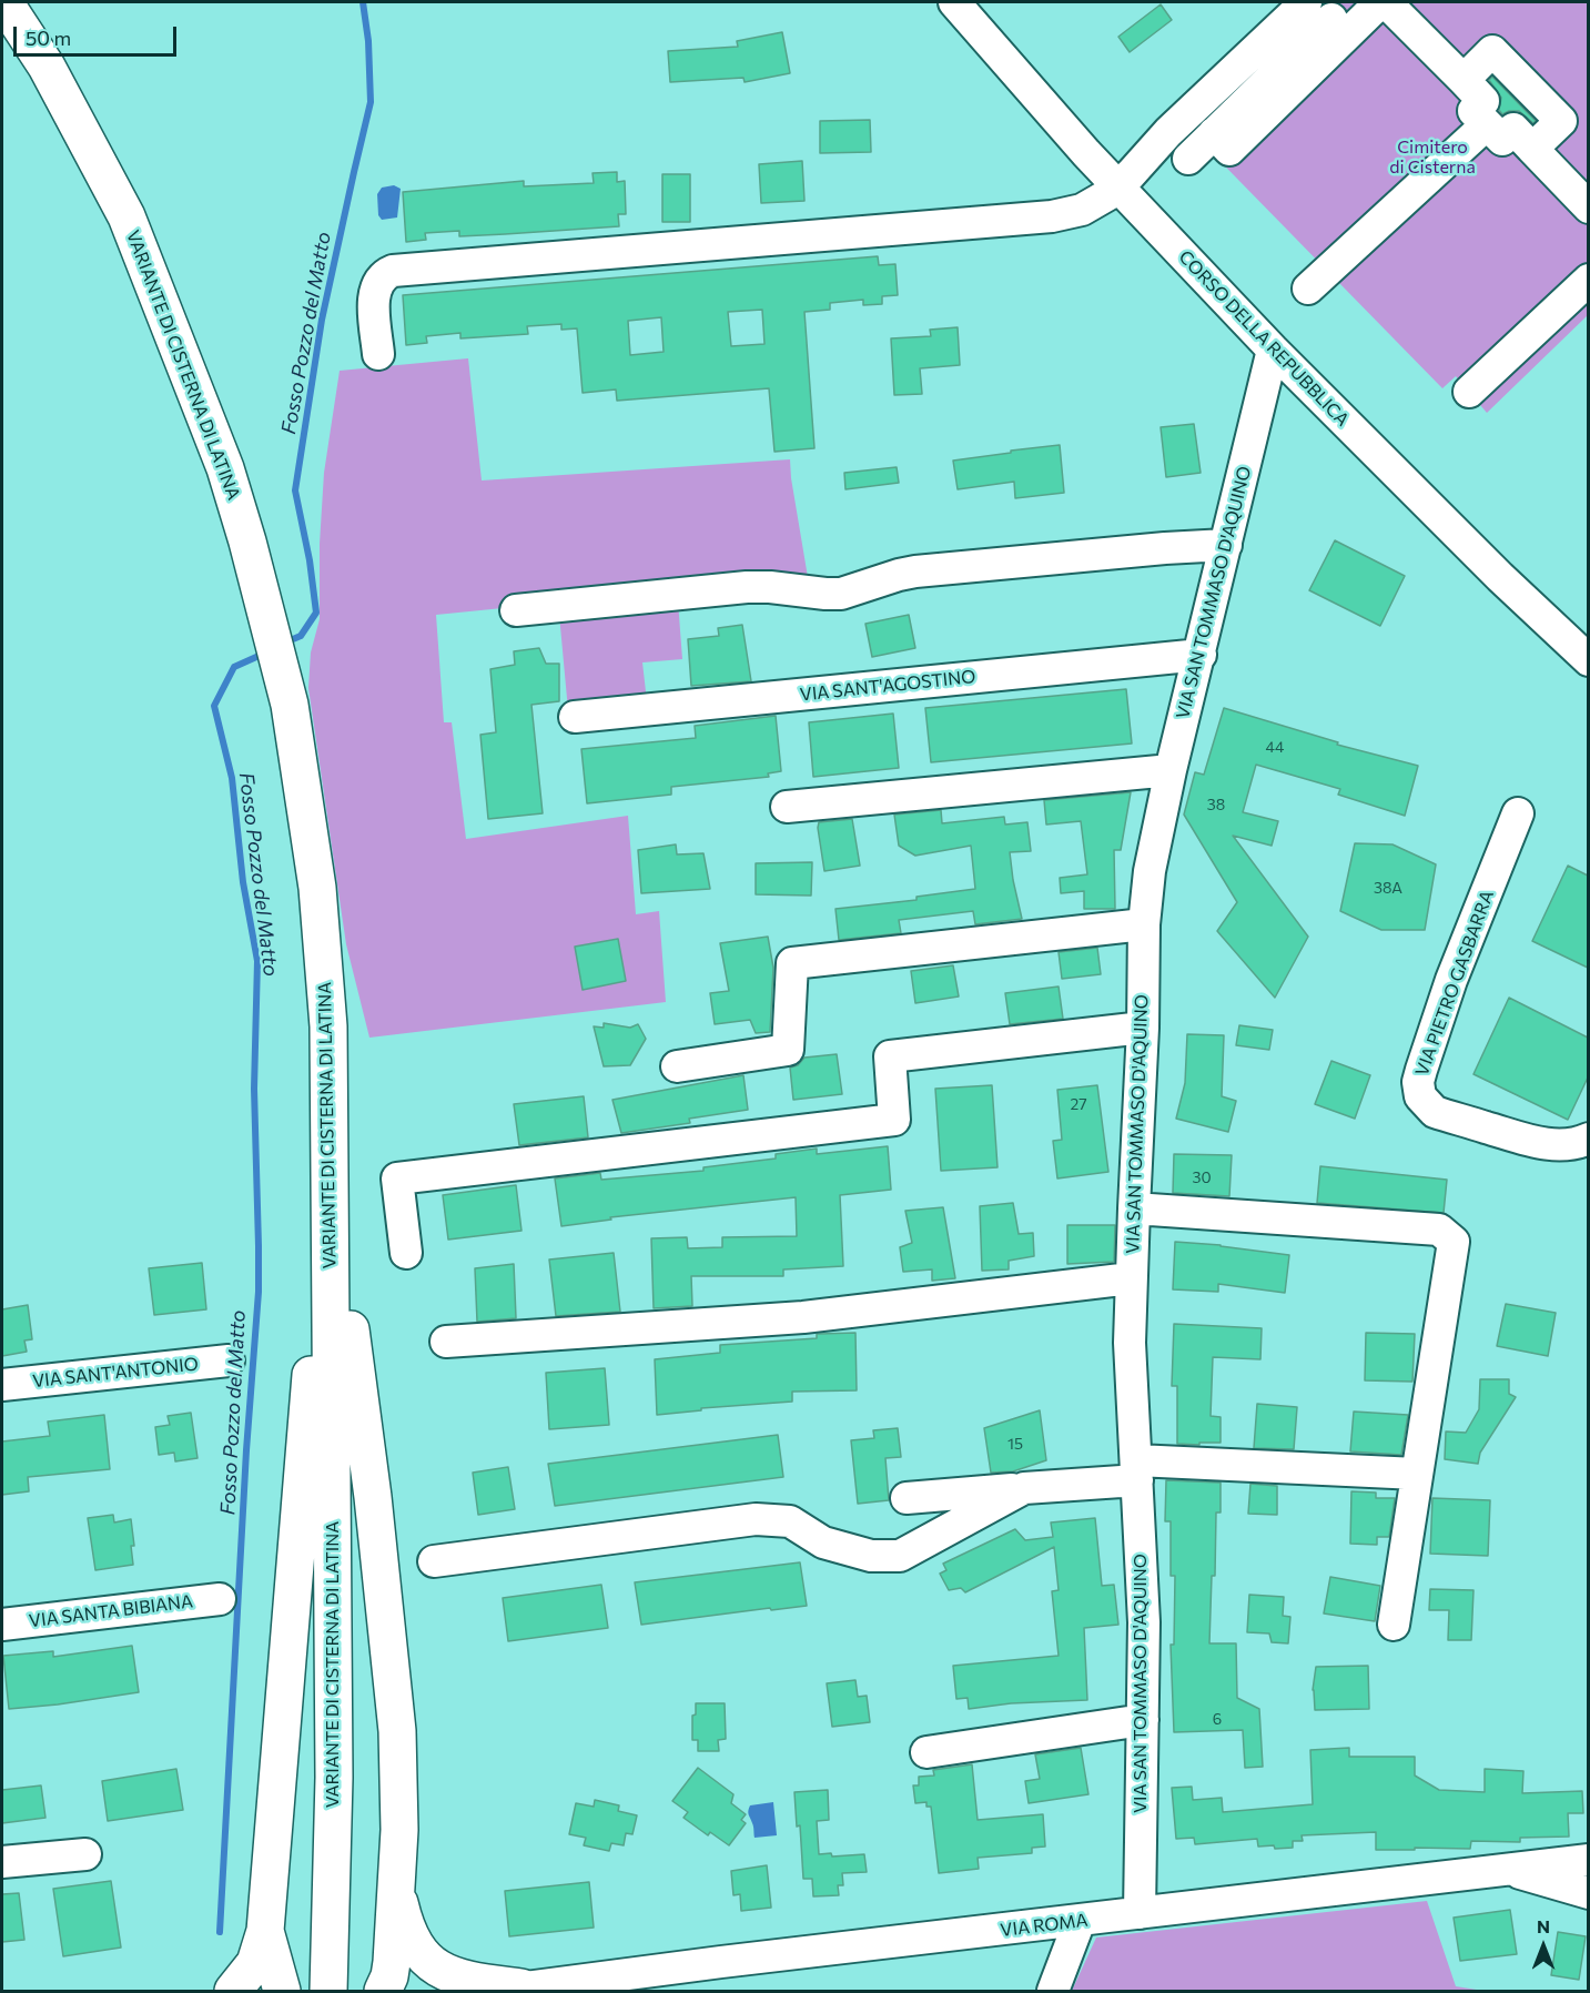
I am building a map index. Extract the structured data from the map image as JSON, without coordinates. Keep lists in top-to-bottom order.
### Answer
{
  "streets": {
    "main road": ["VARIANTE DI CISTERNA DI LATINA"],
    "street": [
      "CORSO DELLA REPUBBLICA",
      "VIA SAN TOMMASO D'AQUINO",
      "VIA SANT'AGOSTINO",
      "VIA PIETRO GASBARRA",
      "VIA SANT'ANTONIO",
      "VIA SANTA BIBIANA",
      "VIA ROMA"
    ]
  },
  "crossings": [
    ["CORSO DELLA REPUBBLICA", "VIA SAN TOMMASO D'AQUINO"],
    ["VIA SAN TOMMASO D'AQUINO", "VIA SANT'AGOSTINO"],
    ["VIA SAN TOMMASO D'AQUINO", "VIA ROMA"]
  ],
  "water": ["Fosso Pozzo del Matto"],
  "parks": ["Cimitero di Cisterna"],
  "house_numbers": [
    "44",
    "38",
    "38A",
    "27",
    "30",
    "15",
    "6"
  ],
  "scale_bar": "50 m",
  "north": "top"
}
